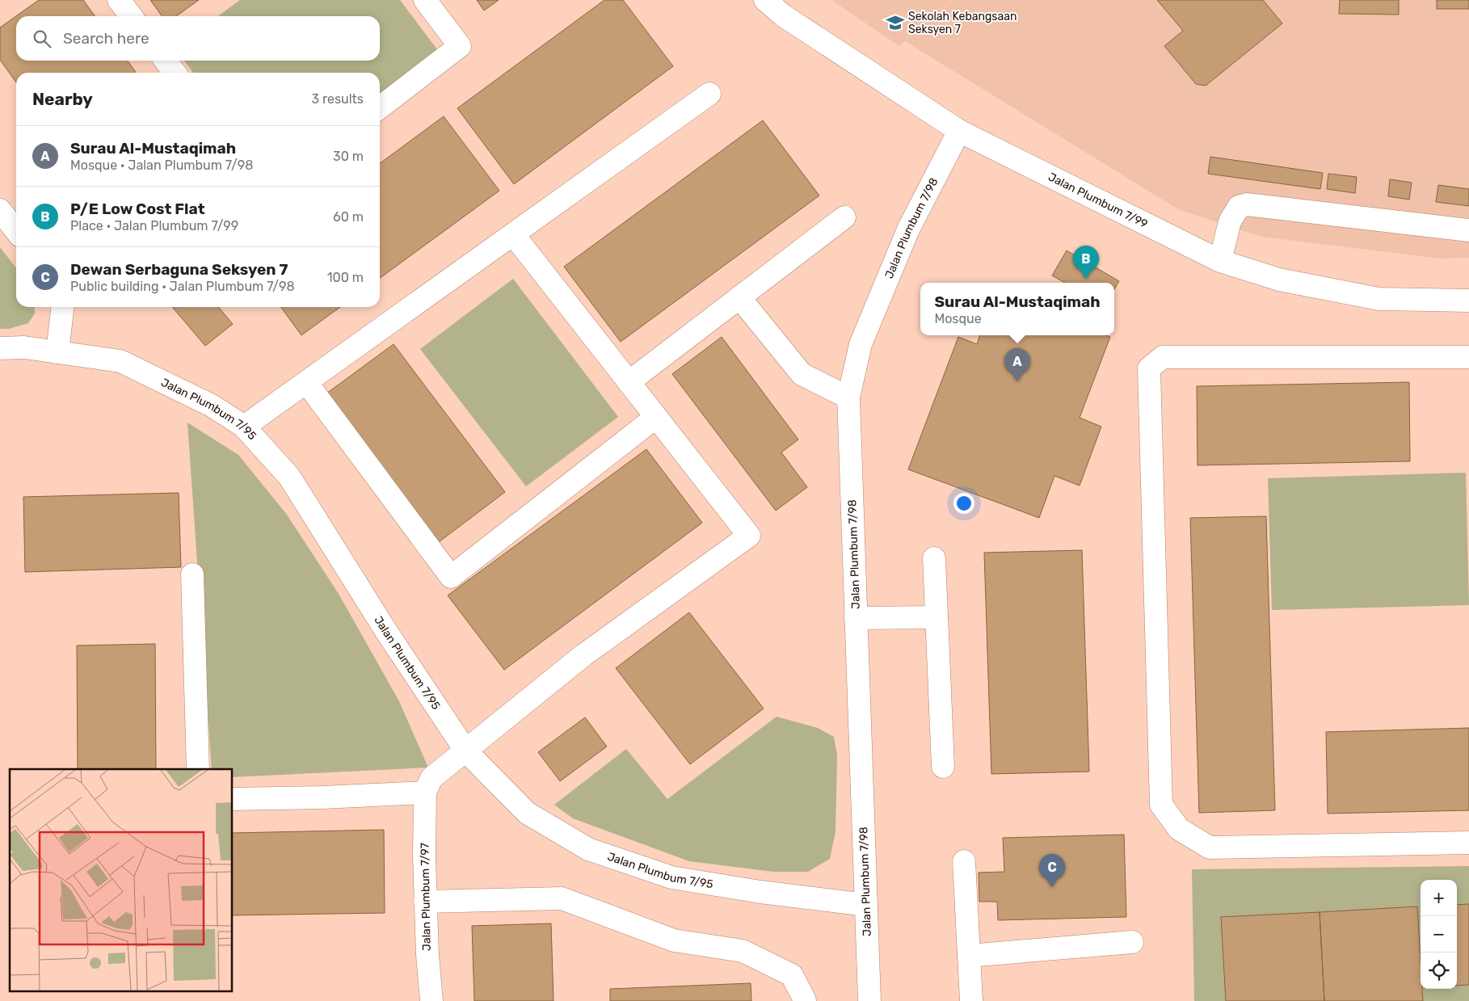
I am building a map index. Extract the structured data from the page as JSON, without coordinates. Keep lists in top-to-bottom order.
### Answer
{
  "streets": {
    "street": [
      "Jalan Plumbum 7/99",
      "Jalan Plumbum 7/98",
      "Jalan Plumbum 7/95",
      "Jalan Plumbum 7/97"
    ]
  },
  "crossings": [
    ["Jalan Plumbum 7/99", "Jalan Plumbum 7/98"],
    ["Jalan Plumbum 7/98", "Jalan Plumbum 7/95"]
  ],
  "places": {
    "school or university": ["Sekolah Kebangsaan Seksyen 7"]
  },
  "page": {
    "search": "Search here",
    "heading": ["Nearby", "3 results"],
    "list": [
      {
        "mark": "A",
        "name": "Surau Al-Mustaqimah",
        "note": "Mosque · Jalan Plumbum 7/98",
        "value": "30 m"
      },
      {
        "mark": "B",
        "name": "P/E Low Cost Flat",
        "note": "Place · Jalan Plumbum 7/99",
        "value": "60 m"
      },
      {
        "mark": "C",
        "name": "Dewan Serbaguna Seksyen 7",
        "note": "Public building · Jalan Plumbum 7/98",
        "value": "100 m"
      }
    ],
    "pins": ["B", "A", "C"],
    "popup": ["Surau Al-Mustaqimah", "Mosque"],
    "map_buttons": ["+", "−"]
  }
}
